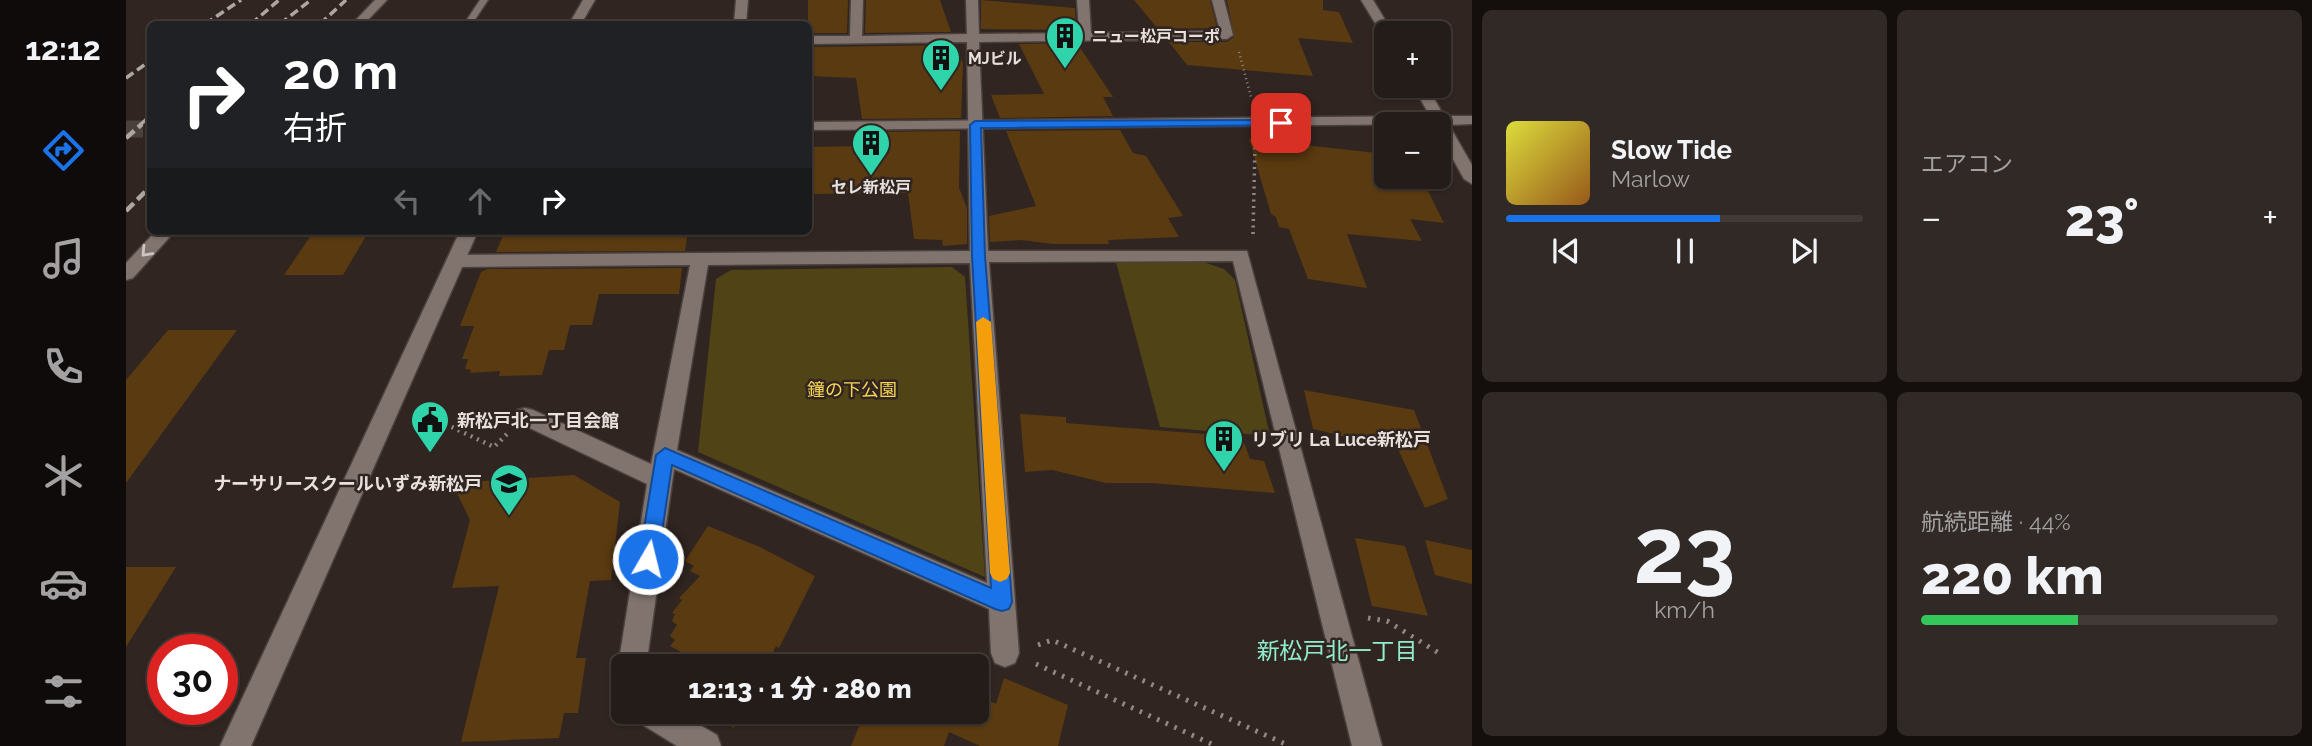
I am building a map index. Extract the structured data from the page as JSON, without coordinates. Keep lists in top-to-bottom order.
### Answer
{
  "districts": ["新松戸北一丁目"],
  "parks": ["鐘の下公園"],
  "places": {
    "building": [
      "ニュー松戸コーポ",
      "MJビル",
      "セレ新松戸",
      "リブリ La Luce新松戸"
    ],
    "public building": ["新松戸北一丁目会館"],
    "school or university": ["ナーサリースクールいずみ新松戸"]
  },
  "page": {
    "tabs": "12:12",
    "tile": [
      "エアコン",
      ["23", "km/h"],
      ["航続距離 · 44%", "220 km"]
    ],
    "map_buttons": ["+", "−"],
    "turn": ["20 m", "右折"],
    "song": ["Slow Tide", "Marlow"],
    "heat": ["−", "23°", "+"],
    "limit": "30",
    "trip": "12:13 · 1 分 · 280 m"
  }
}
